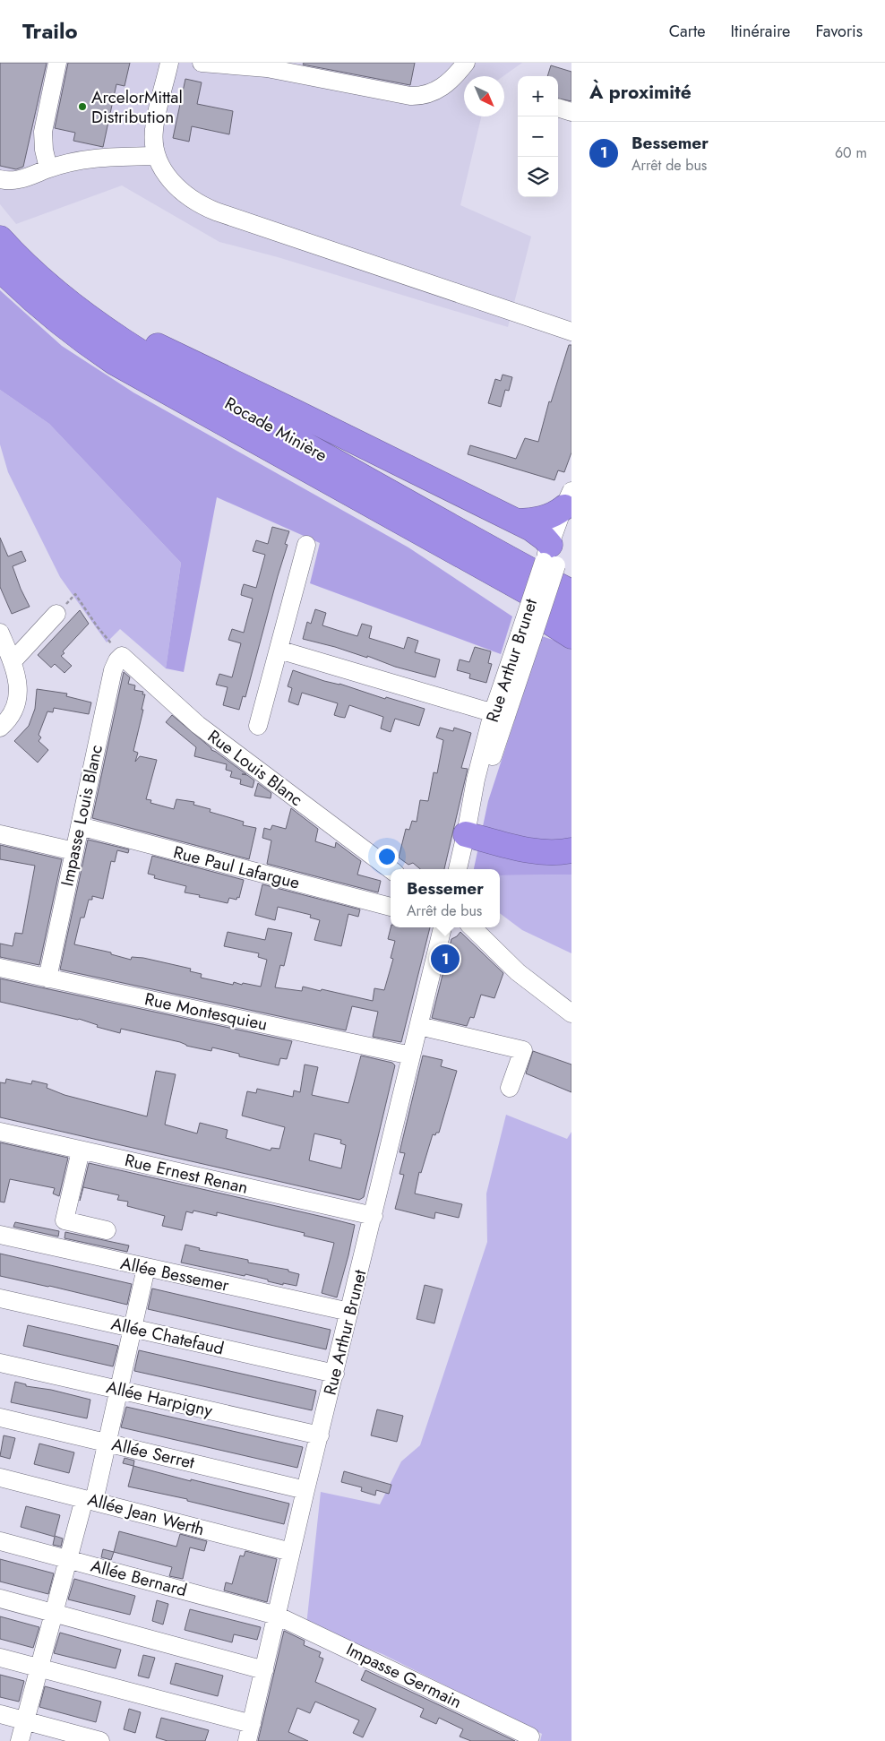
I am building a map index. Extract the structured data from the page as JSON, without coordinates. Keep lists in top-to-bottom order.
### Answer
{
  "streets": {
    "highway": ["Rocade Minière"],
    "street": [
      "Rue Arthur Brunet",
      "Rue Louis Blanc",
      "Impasse Louis Blanc",
      "Rue Paul Lafargue",
      "Rue Montesquieu",
      "Rue Ernest Renan",
      "Allée Bessemer",
      "Allée Chatefaud",
      "Allée Harpigny",
      "Allée Serret",
      "Allée Jean Werth",
      "Allée Bernard",
      "Impasse Germain"
    ]
  },
  "crossings": [
    ["Rue Arthur Brunet", "Rue Montesquieu"],
    ["Rue Arthur Brunet", "Rue Ernest Renan"],
    ["Rue Arthur Brunet", "Allée Bessemer"],
    ["Rue Arthur Brunet", "Allée Chatefaud"],
    ["Rue Arthur Brunet", "Allée Harpigny"],
    ["Rue Arthur Brunet", "Allée Serret"],
    ["Rue Arthur Brunet", "Allée Jean Werth"],
    ["Rue Arthur Brunet", "Allée Bernard"],
    ["Rue Arthur Brunet", "Impasse Germain"],
    ["Rue Louis Blanc", "Impasse Louis Blanc"],
    ["Impasse Louis Blanc", "Rue Paul Lafargue"],
    ["Impasse Louis Blanc", "Rue Montesquieu"],
    ["Allée Bernard", "Impasse Germain"]
  ],
  "places": ["ArcelorMittal Distribution"],
  "north": "bottom right",
  "page": {
    "header": "Trailo",
    "nav": ["Carte", "Itinéraire", "Favoris"],
    "heading": "À proximité",
    "map_buttons": ["+", "−"],
    "list": [
      {
        "mark": "1",
        "name": "Bessemer",
        "note": "Arrêt de bus",
        "value": "60 m"
      }
    ],
    "popup": ["Bessemer", "Arrêt de bus"],
    "pins": "1"
  }
}
